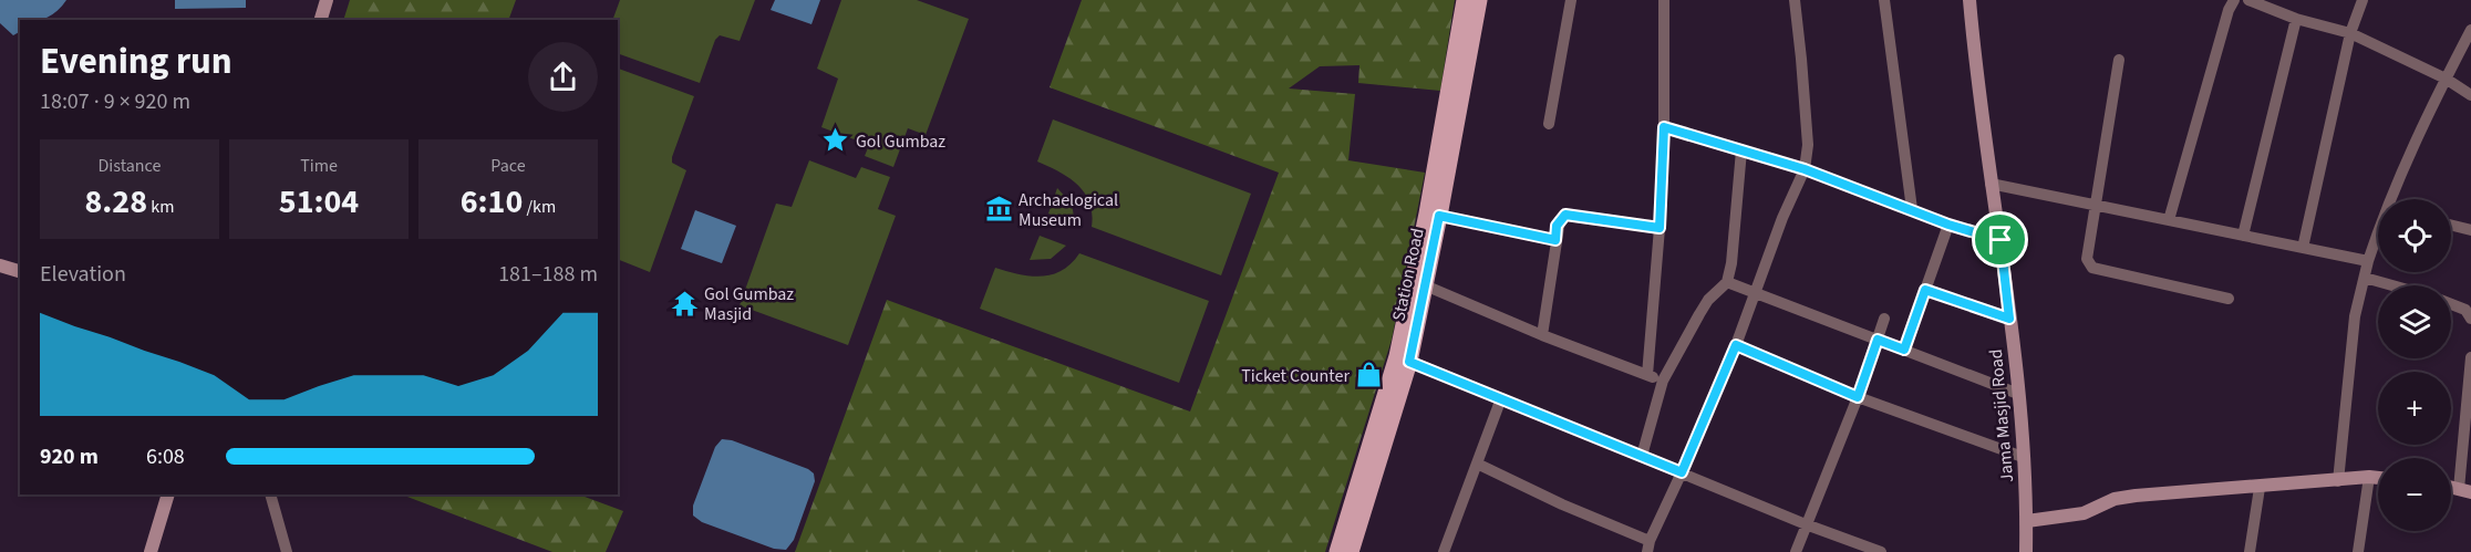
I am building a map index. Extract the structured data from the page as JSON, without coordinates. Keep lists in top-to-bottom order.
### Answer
{
  "streets": {
    "main road": ["Station Road"],
    "street": ["Jama Masjid Road"]
  },
  "places": {
    "place": ["Gol Gumbaz"],
    "museum": ["Archaelogical Museum"],
    "temple": ["Gol Gumbaz Masjid"],
    "shop": ["Ticket Counter"]
  },
  "page": {
    "heading": ["Evening run", "18:07 · 9 × 920 m"],
    "stats": [
      ["Distance", "8.28 km"],
      ["Time", "51:04"],
      ["Pace", "6:10 /km"]
    ],
    "map_buttons": ["+", "−"],
    "chart": ["Elevation", "181–188 m"],
    "list": [
      {
        "name": "920 m",
        "note": "6:08"
      }
    ]
  }
}
